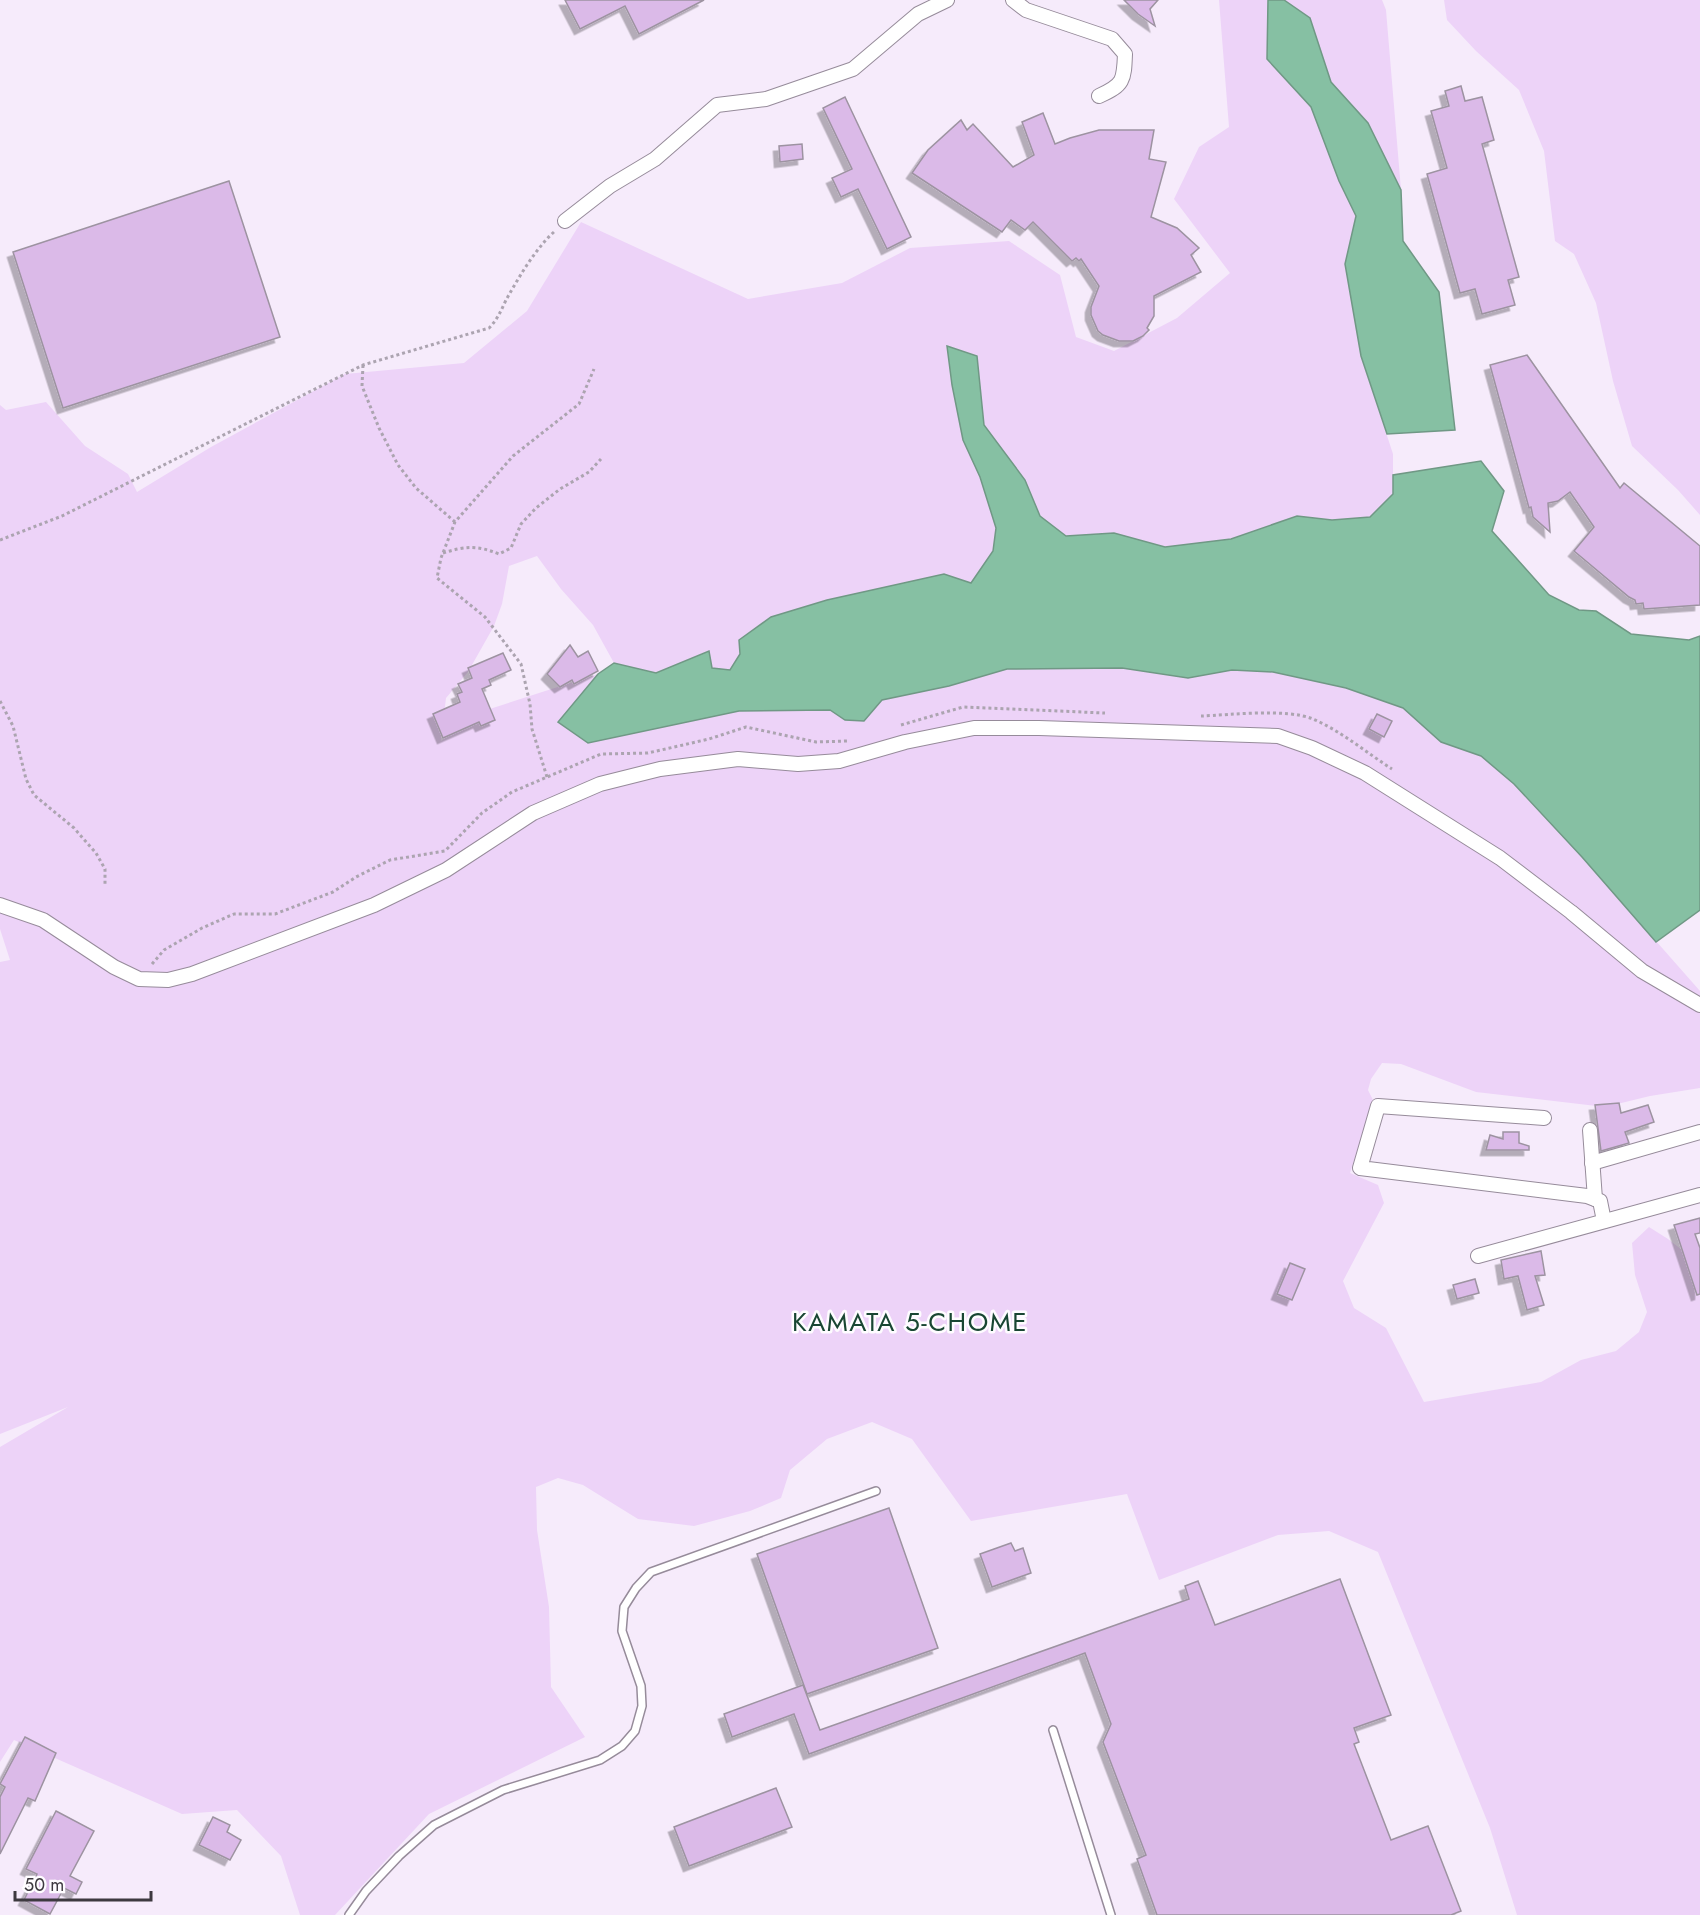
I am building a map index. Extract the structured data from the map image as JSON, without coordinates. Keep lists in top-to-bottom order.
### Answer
{
  "districts": ["KAMATA 5-CHOME"],
  "scale_bar": "50 m"
}
